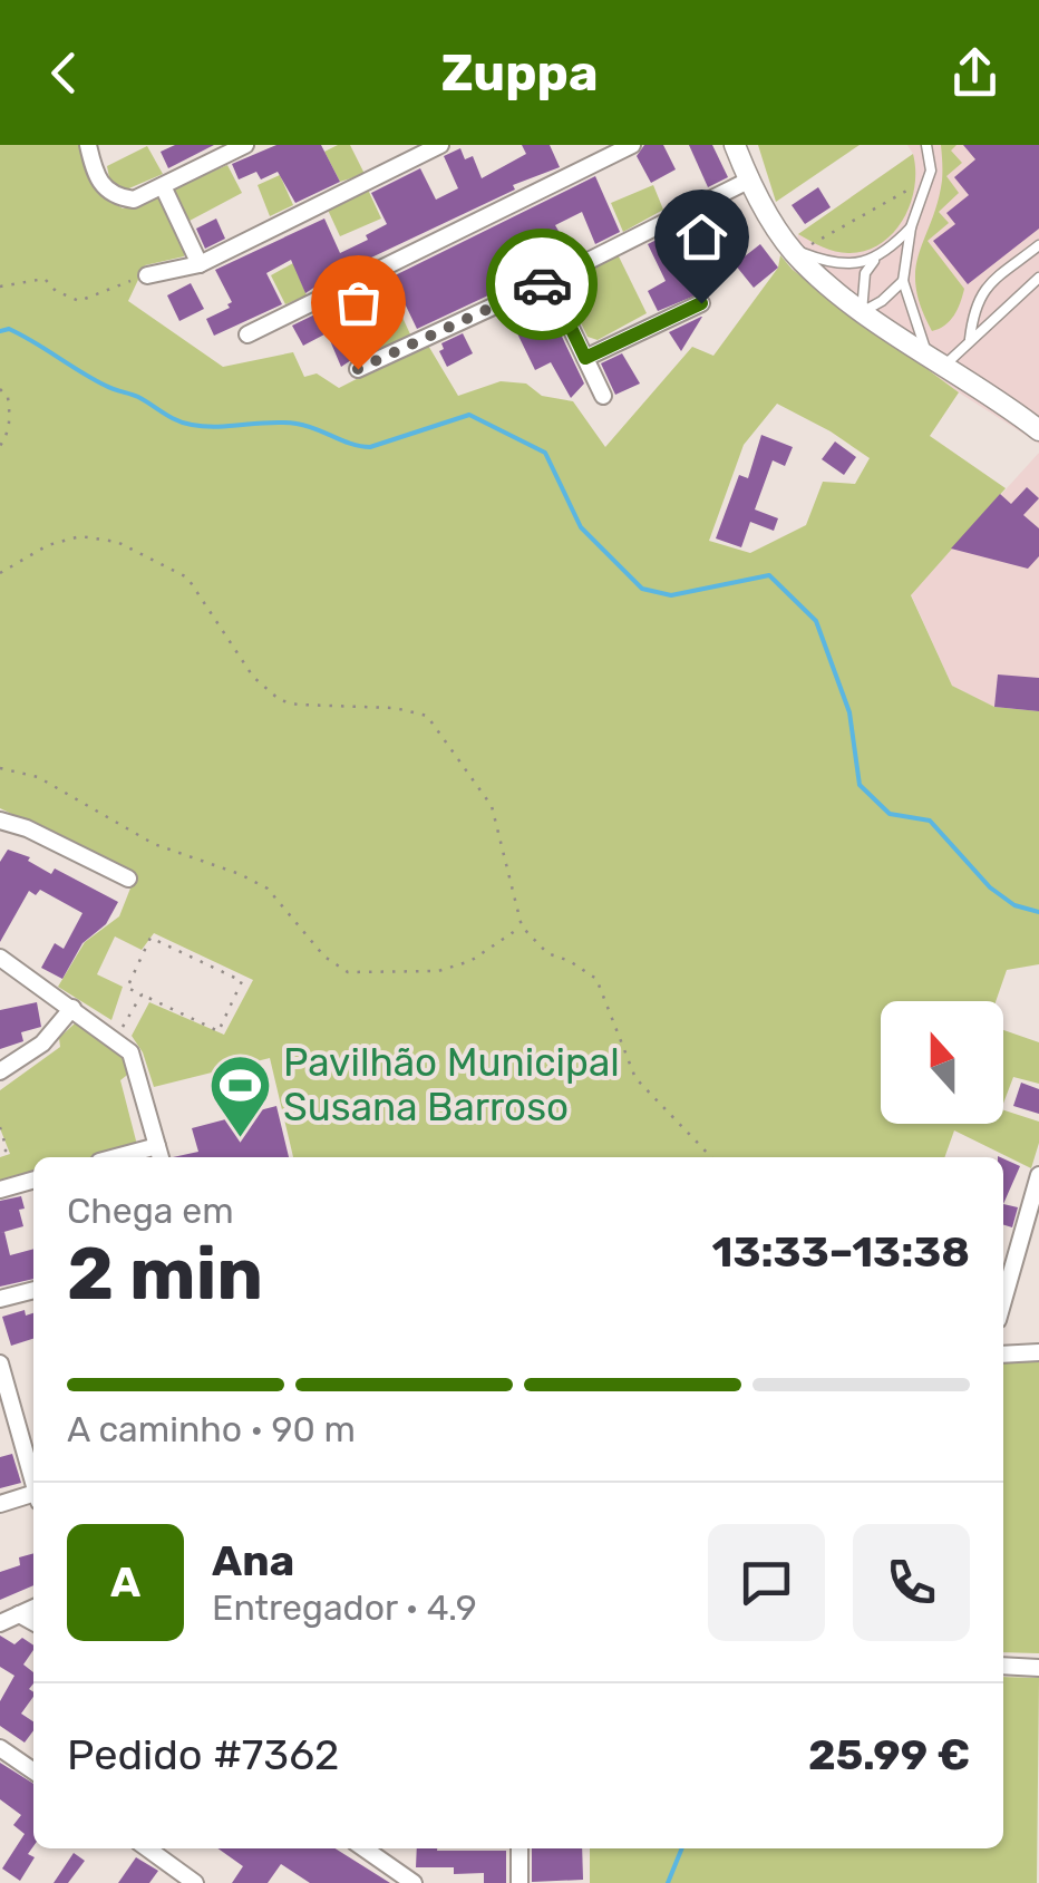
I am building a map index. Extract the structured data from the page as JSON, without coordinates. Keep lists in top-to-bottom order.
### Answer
{
  "places": {
    "sports": ["Pavilhão Municipal Susana Barroso"]
  },
  "north": "top",
  "page": {
    "header": "Zuppa",
    "heading": ["2 min", "Chega em", "13:33–13:38"],
    "panel": [
      "Ana",
      "Entregador · 4.9",
      "Pedido #7362",
      "25.99 €"
    ],
    "bar": "A caminho · 90 m",
    "round": "A"
  }
}
